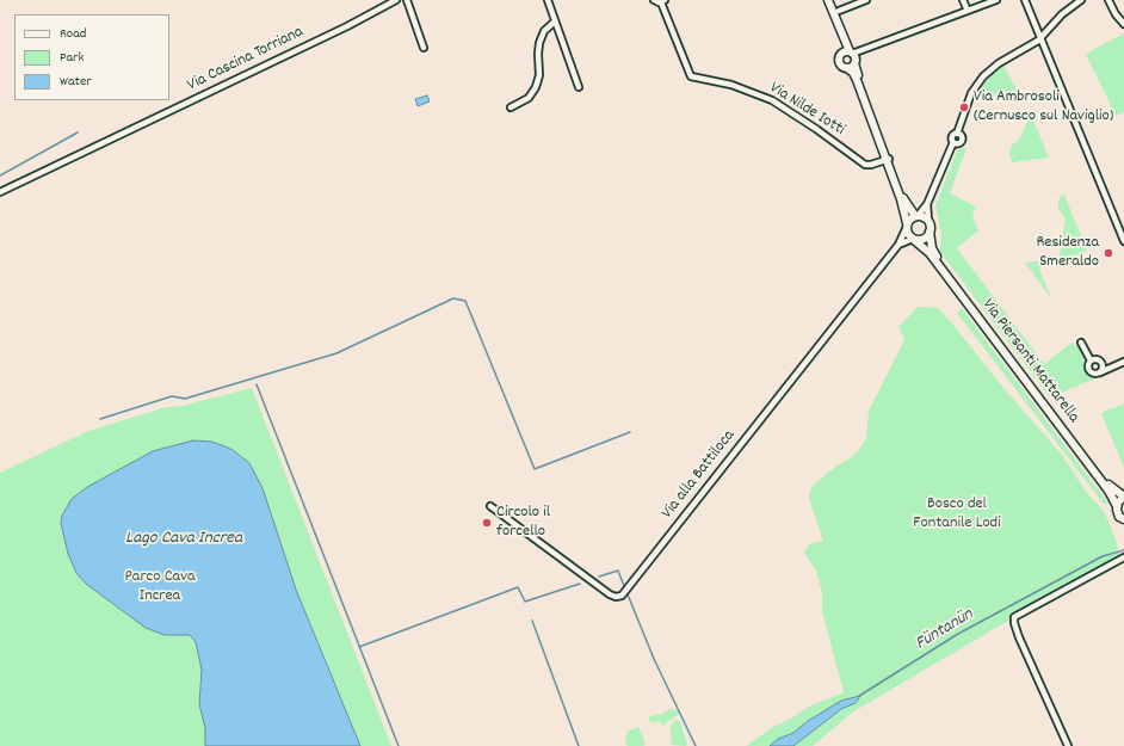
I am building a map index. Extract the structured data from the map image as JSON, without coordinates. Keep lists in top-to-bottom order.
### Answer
{
  "streets": {
    "street": [
      "Via Cascina Torriana",
      "Via Nilde Iotti",
      "Via Piersanti Mattarella",
      "Via alla Battiloca"
    ]
  },
  "crossings": [
    ["Via Piersanti Mattarella", "Via alla Battiloca"]
  ],
  "water": ["Lago Cava Increa", "Füntanün"],
  "parks": ["Bosco del Fontanile Lodi", "Parco Cava Increa"],
  "places": ["Via Ambrosoli (Cernusco sul Naviglio)", "Residenza Smeraldo", "Circolo il forcello"],
  "legend": ["Road", "Park", "Water"]
}
